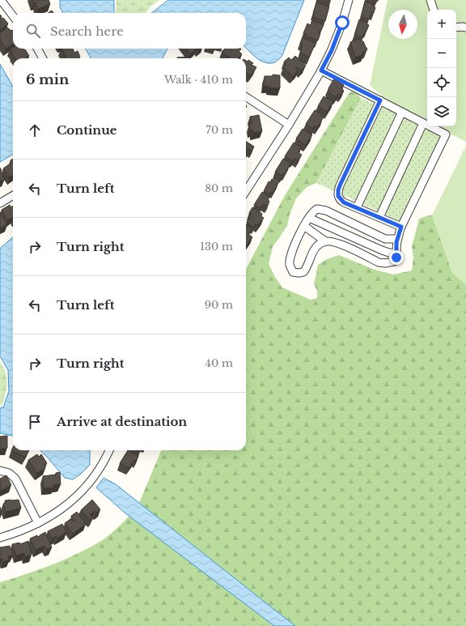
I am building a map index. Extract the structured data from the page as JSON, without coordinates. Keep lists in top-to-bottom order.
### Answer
{
  "north": "bottom",
  "page": {
    "map_buttons": ["+", "−"],
    "search": "Search here",
    "heading": ["6 min", "Walk · 410 m"],
    "list": [
      ["Continue", "70 m"],
      ["Turn left", "80 m"],
      ["Turn right", "130 m"],
      ["Turn left", "90 m"],
      ["Turn right", "40 m"],
      "Arrive at destination"
    ]
  }
}
